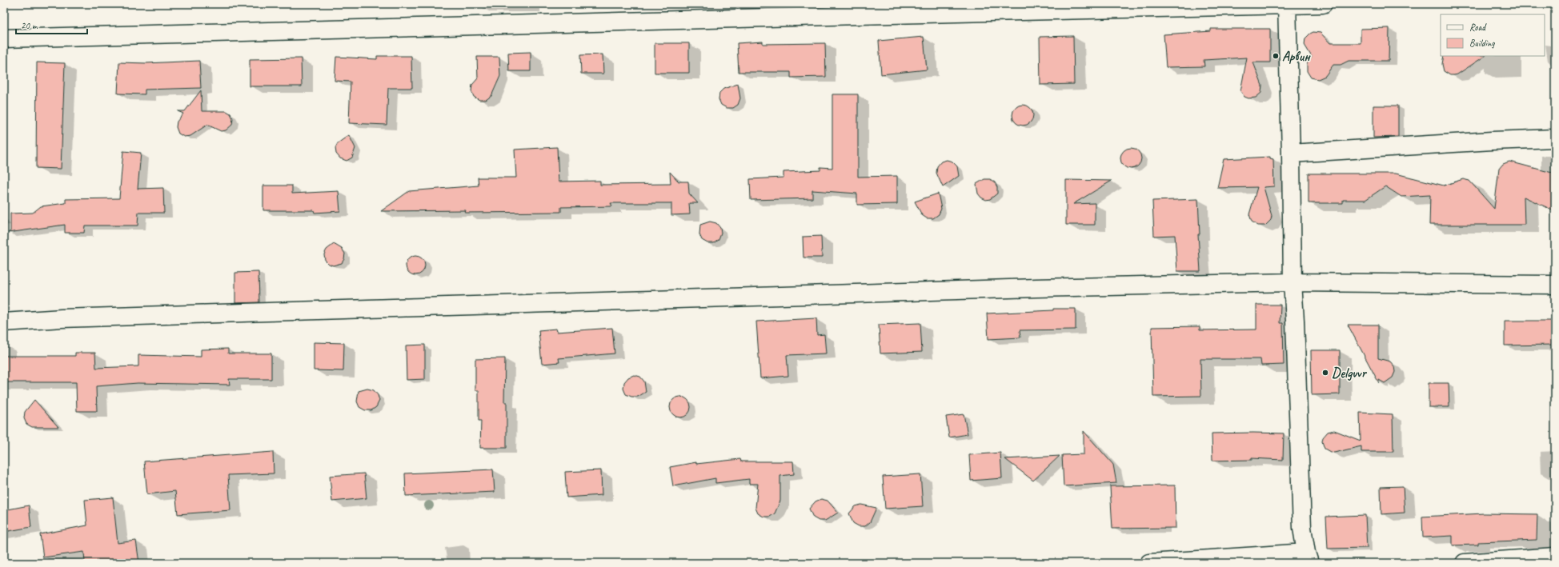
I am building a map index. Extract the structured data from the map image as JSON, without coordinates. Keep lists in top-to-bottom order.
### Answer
{
  "places": ["Арвин", "Delgvvr"],
  "legend": ["Road", "Building"],
  "scale_bar": "20 m"
}
